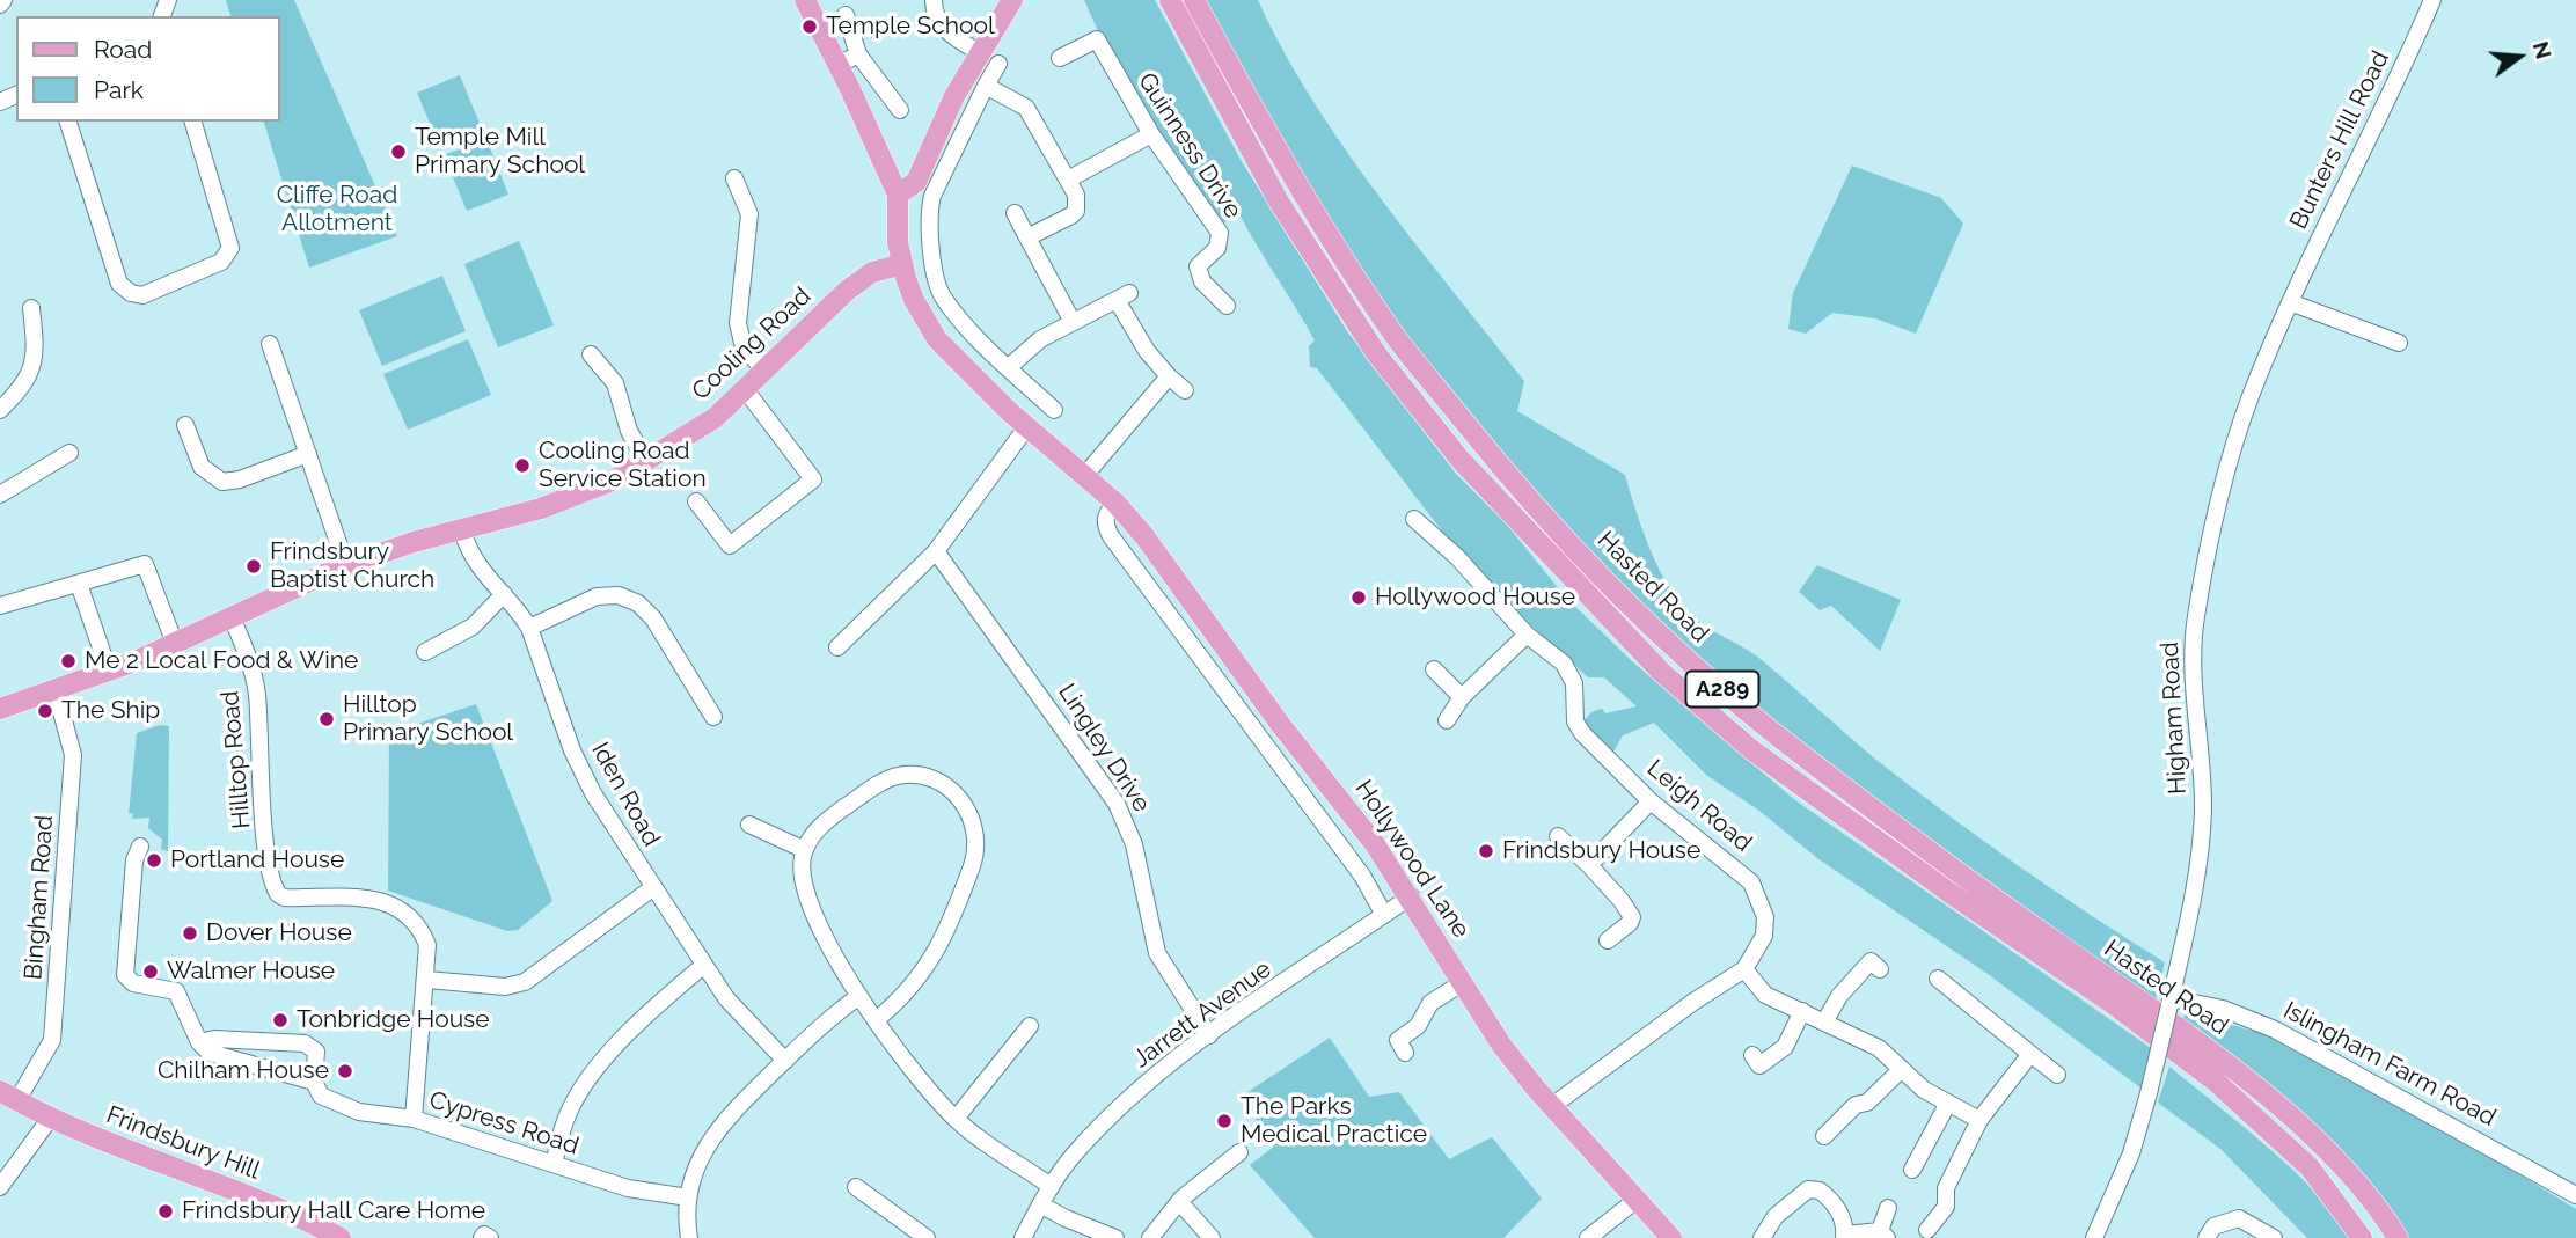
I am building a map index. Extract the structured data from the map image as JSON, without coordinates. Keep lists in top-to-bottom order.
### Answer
{
  "streets": {
    "main road": [
      "Cooling Road",
      "Hasted Road",
      "A289",
      "Hollywood Lane",
      "Frindsbury Hill"
    ],
    "street": [
      "Bunters Hill Road",
      "Guinness Drive",
      "Higham Road",
      "Lingley Drive",
      "Hilltop Road",
      "Iden Road",
      "Leigh Road",
      "Bingham Road",
      "Jarrett Avenue",
      "Islingham Farm Road",
      "Cypress Road"
    ]
  },
  "crossings": [
    ["Bunters Hill Road", "Higham Road"],
    ["Cooling Road", "Hilltop Road"],
    ["Cooling Road", "Iden Road"],
    ["Cooling Road", "Hollywood Lane"],
    ["Cooling Road", "Bingham Road"],
    ["Higham Road", "Islingham Farm Road"],
    ["Lingley Drive", "Jarrett Avenue"],
    ["Hilltop Road", "Cypress Road"],
    ["Leigh Road", "Hollywood Lane"],
    ["Hollywood Lane", "Jarrett Avenue"],
    ["Bingham Road", "Frindsbury Hill"]
  ],
  "parks": ["Cliffe Road Allotment"],
  "places": [
    "Temple School",
    "Temple Mill Primary School",
    "Cooling Road Service Station",
    "Frindsbury Baptist Church",
    "Hollywood House",
    "Me 2 Local Food & Wine",
    "The Ship",
    "Hilltop Primary School",
    "Frindsbury House",
    "Portland House",
    "Dover House",
    "Walmer House",
    "Tonbridge House",
    "Chilham House",
    "The Parks Medical Practice",
    "Frindsbury Hall Care Home"
  ],
  "legend": ["Road", "Park"],
  "north": "right"
}
